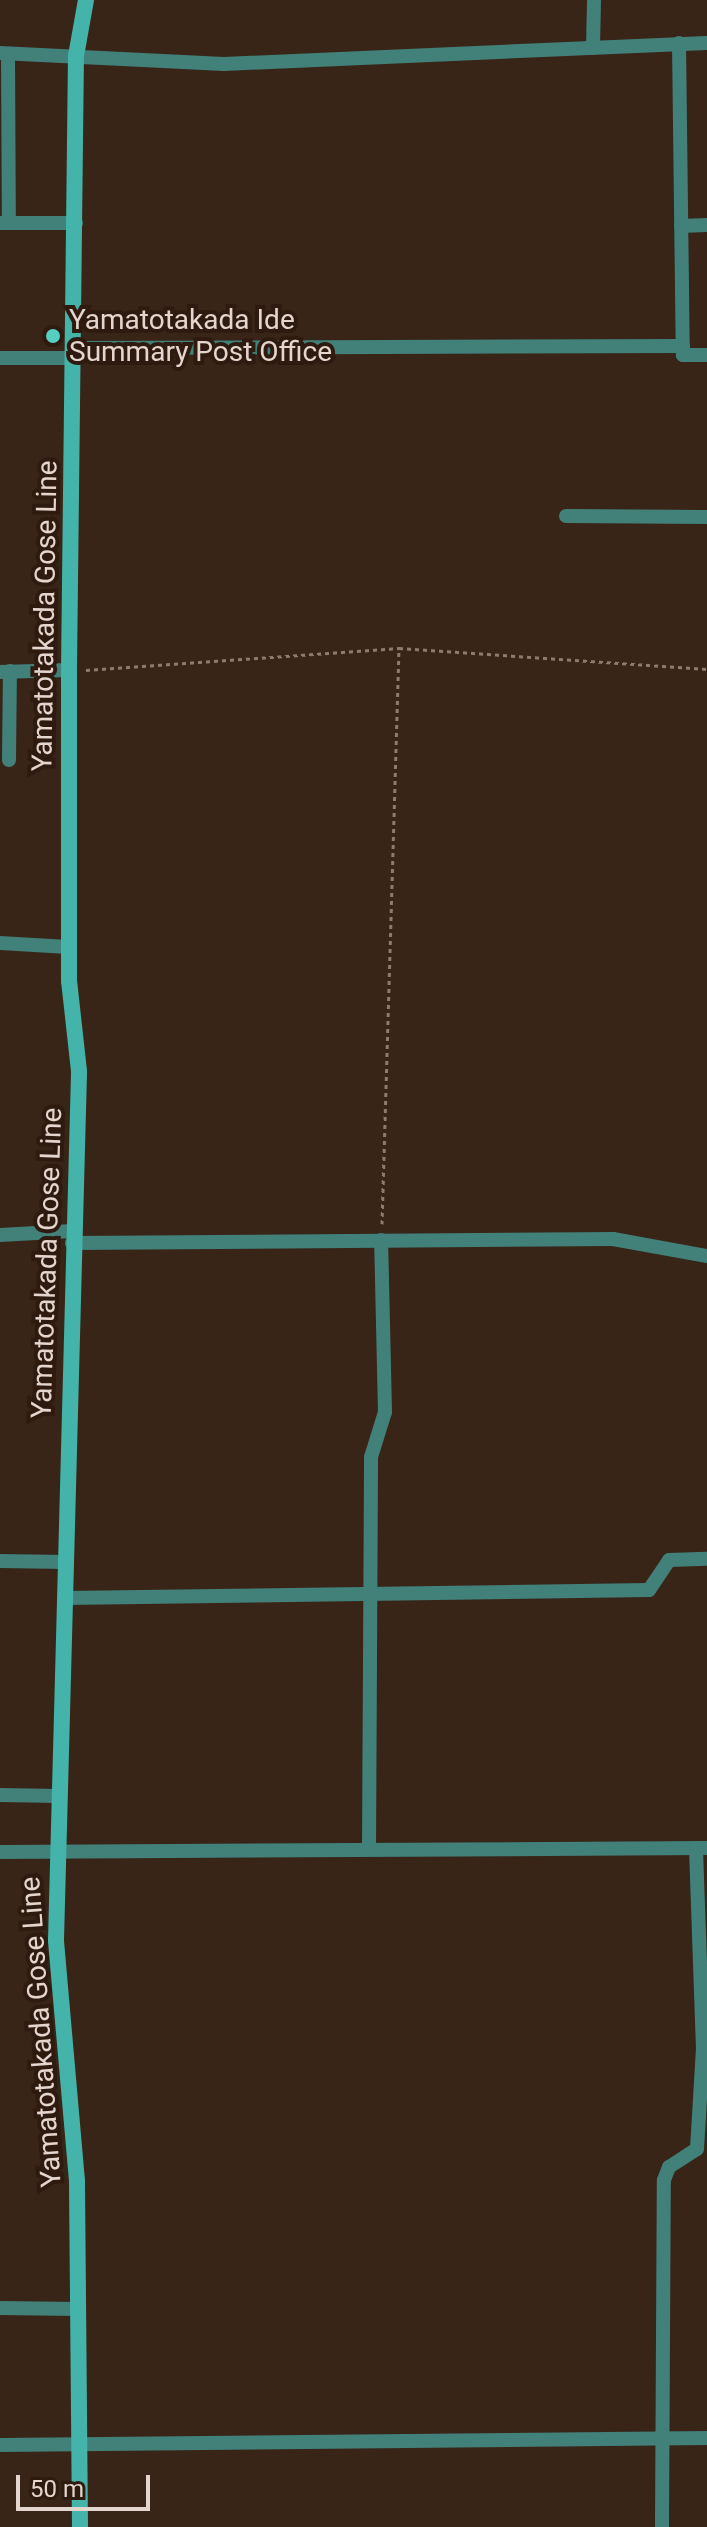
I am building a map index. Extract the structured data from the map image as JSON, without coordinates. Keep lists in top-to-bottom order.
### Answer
{
  "streets": {
    "main road": ["Yamatotakada Gose Line"]
  },
  "places": ["Yamatotakada Ide Summary Post Office"],
  "scale_bar": "50 m"
}
